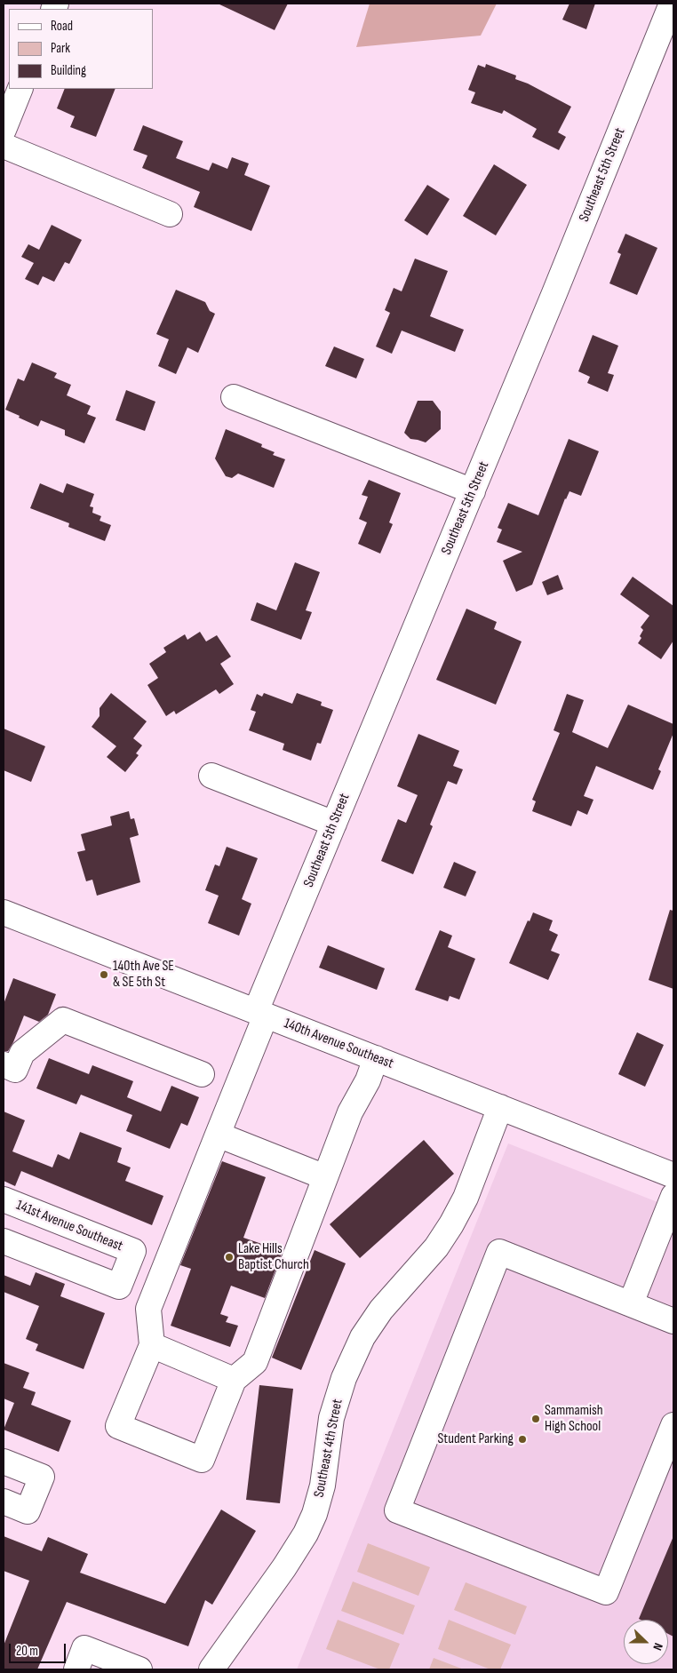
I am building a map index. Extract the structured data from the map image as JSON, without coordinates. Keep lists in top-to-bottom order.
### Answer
{
  "streets": {
    "street": [
      "Southeast 5th Street",
      "140th Avenue Southeast",
      "141st Avenue Southeast",
      "Southeast 4th Street"
    ]
  },
  "crossings": [
    ["Southeast 5th Street", "140th Avenue Southeast"],
    ["140th Avenue Southeast", "Southeast 4th Street"]
  ],
  "places": [
    "140th Ave SE & SE 5th St",
    "Lake Hills Baptist Church",
    "Sammamish High School",
    "Student Parking"
  ],
  "legend": ["Road", "Park", "Building"],
  "scale_bar": "20 m",
  "north": "right"
}
